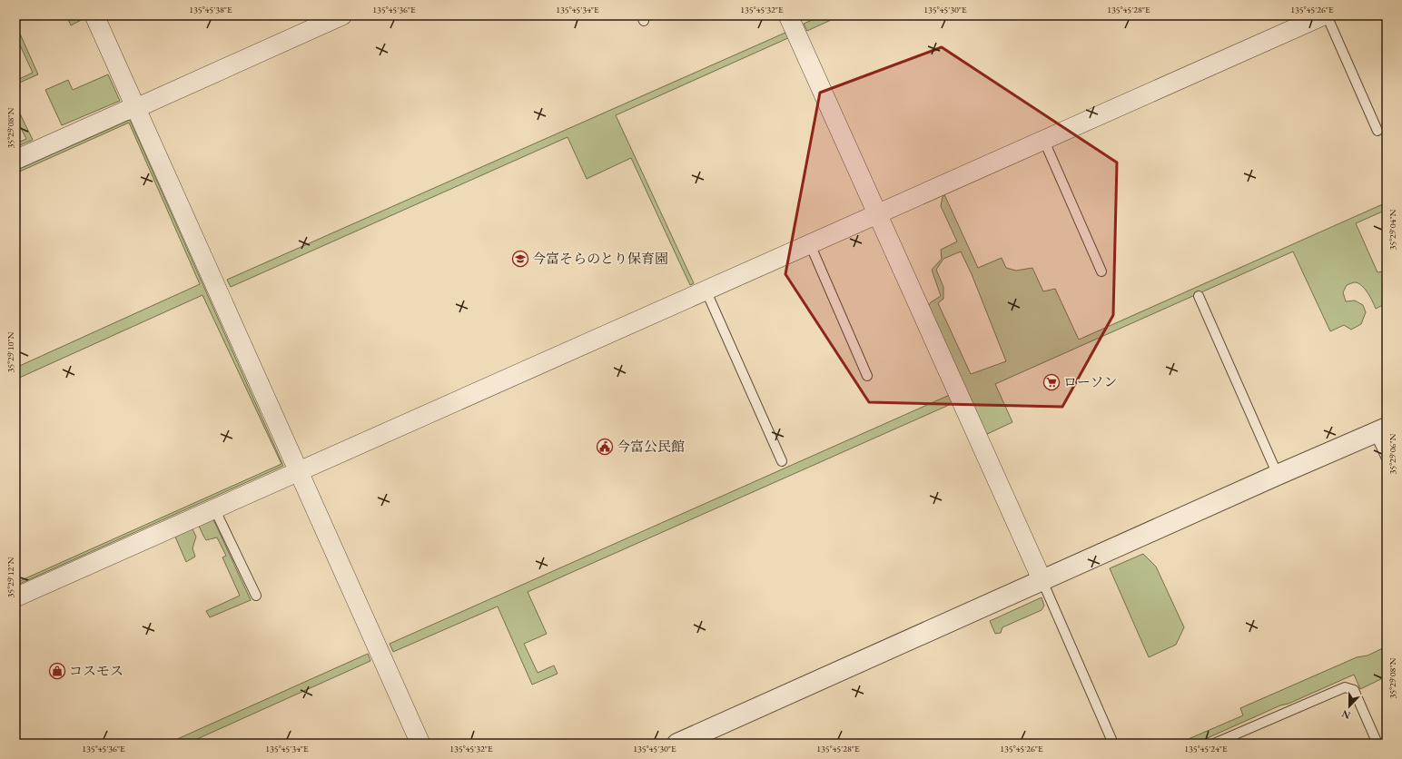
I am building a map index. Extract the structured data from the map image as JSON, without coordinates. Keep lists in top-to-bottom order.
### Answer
{
  "places": {
    "school or university": ["今富そらのとり保育園"],
    "supermarket": ["ローソン"],
    "public building": ["今富公民館"],
    "shop": ["コスモス"]
  },
  "north": "bottom",
  "coordinates": [
    "135°45'38\"E",
    "135°45'36\"E",
    "135°45'34\"E",
    "135°45'32\"E",
    "135°45'30\"E",
    "135°45'28\"E",
    "135°45'26\"E",
    "35°29'08\"N",
    "35°29'04\"N",
    "35°29'10\"N",
    "35°29'06\"N",
    "35°29'12\"N",
    "135°45'24\"E"
  ]
}
